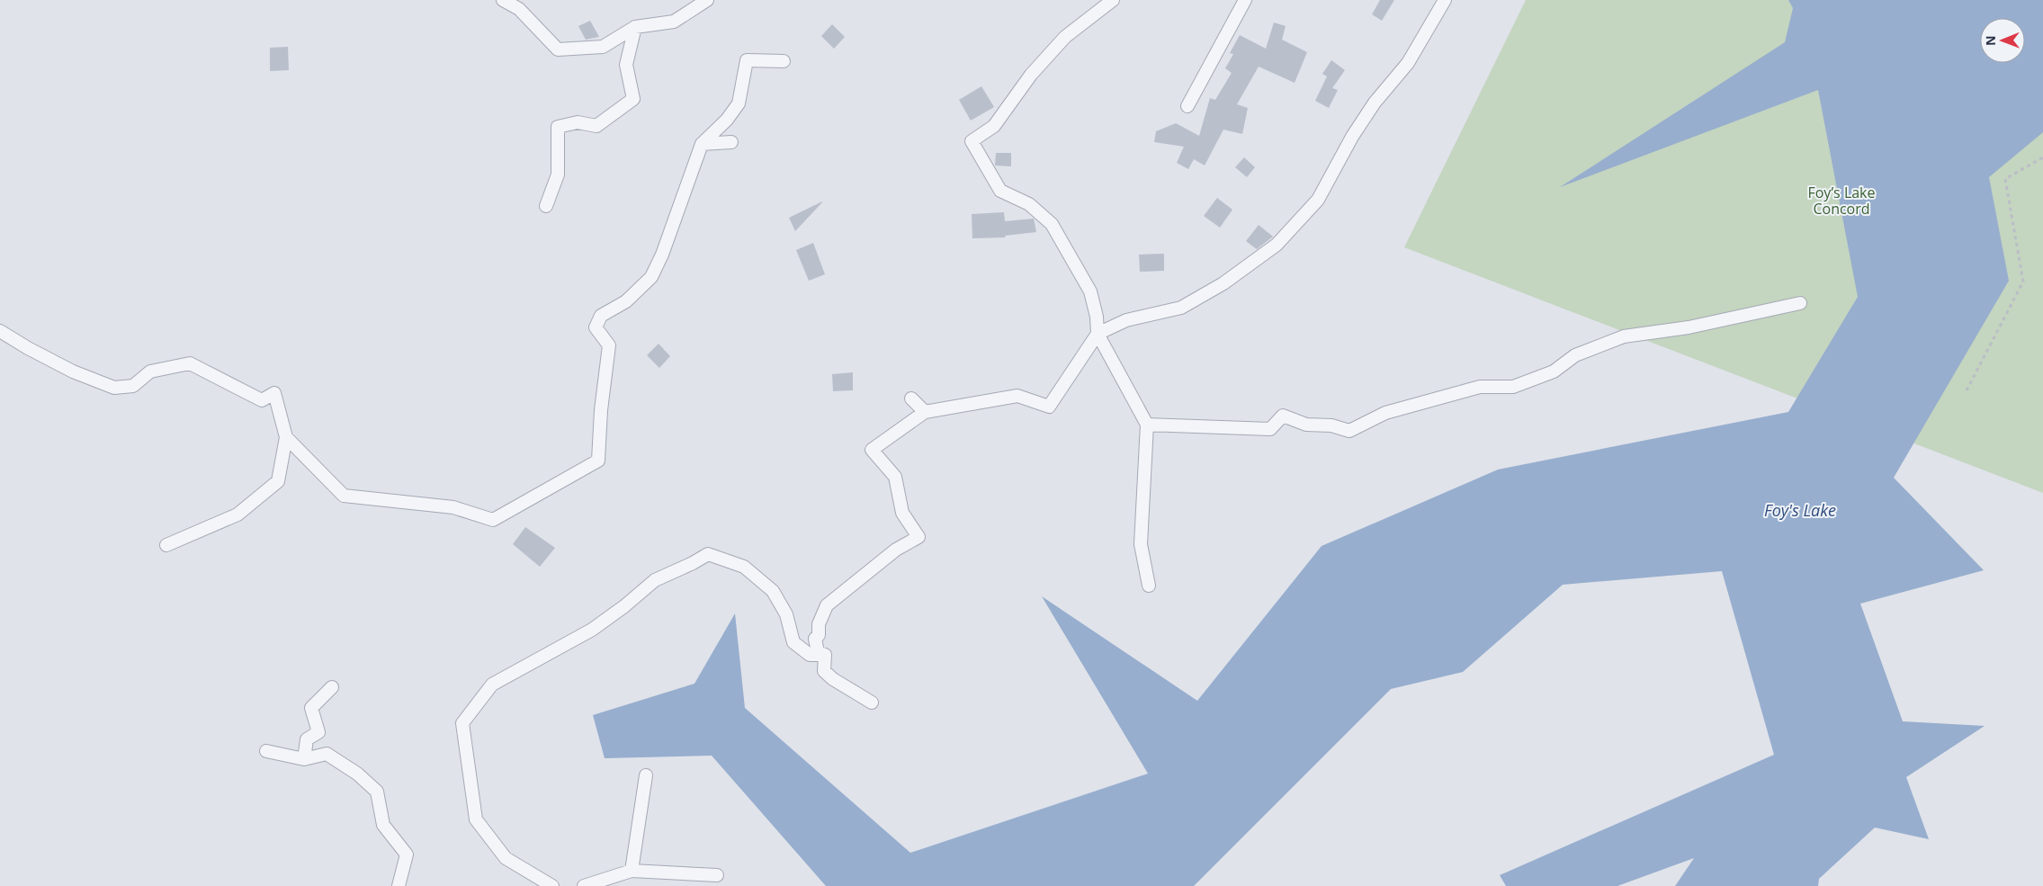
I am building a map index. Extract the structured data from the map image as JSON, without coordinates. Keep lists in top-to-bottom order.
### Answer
{
  "water": ["Foy's Lake"],
  "parks": ["Foy’s Lake Concord"],
  "north": "left"
}
